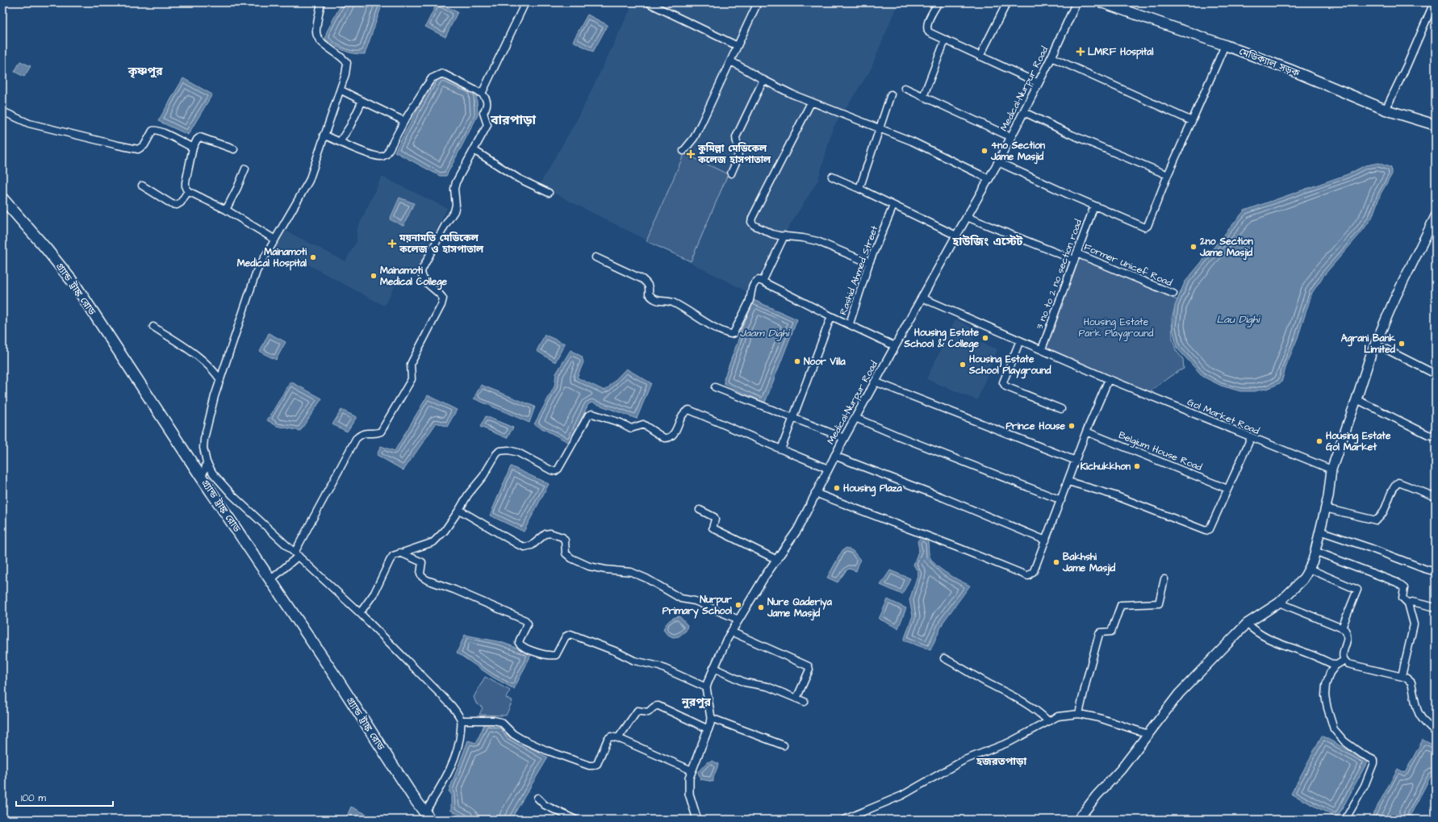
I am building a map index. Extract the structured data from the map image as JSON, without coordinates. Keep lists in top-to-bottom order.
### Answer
{
  "streets": {
    "highway": ["গ্র্যান্ড ট্রাঙ্ক রোড"],
    "main road": ["মেডিক্যাল সড়ক"],
    "street": [
      "Medical-Nurpur Road",
      "Former Unicef Road",
      "Rashid Ahmed Street",
      "3 no to 2 no section road",
      "Gol Market Road",
      "Belgium House Road"
    ]
  },
  "crossings": [
    ["Medical-Nurpur Road", "Gol Market Road"],
    ["Former Unicef Road", "3 no to 2 no section road"],
    ["3 no to 2 no section road", "Gol Market Road"]
  ],
  "districts": [
    "কৃষ্ণপুর",
    "বারপাড়া",
    "হাউজিং এস্টেট",
    "নুরপুর",
    "হজরতপাড়া"
  ],
  "water": ["Lau Dighi", "Jaam Dighi"],
  "parks": ["Housing Estate Park Playground"],
  "places": {
    "health": ["LMRF Hospital", "কুমিল্লা মেডিকেল কলেজ হাসপাতাল", "ময়নামতি মেডিকেল কলেজ ও হাসপাতাল"],
    "other": [
      "4no Section Jame Masjid",
      "2no Section Jame Masjid",
      "Mainamoti Medical Hospital",
      "Mainamoti Medical College",
      "Housing Estate School & College",
      "Agrani Bank Limited",
      "Noor Villa",
      "Housing Estate School Playground",
      "Prince House",
      "Housing Estate Gol Market",
      "Kichukkhon",
      "Housing Plaza",
      "Bakhshi Jame Masjid",
      "Nurpur Primary School",
      "Nure Qaderiya Jame Masjid"
    ]
  },
  "scale_bar": "100 m"
}
